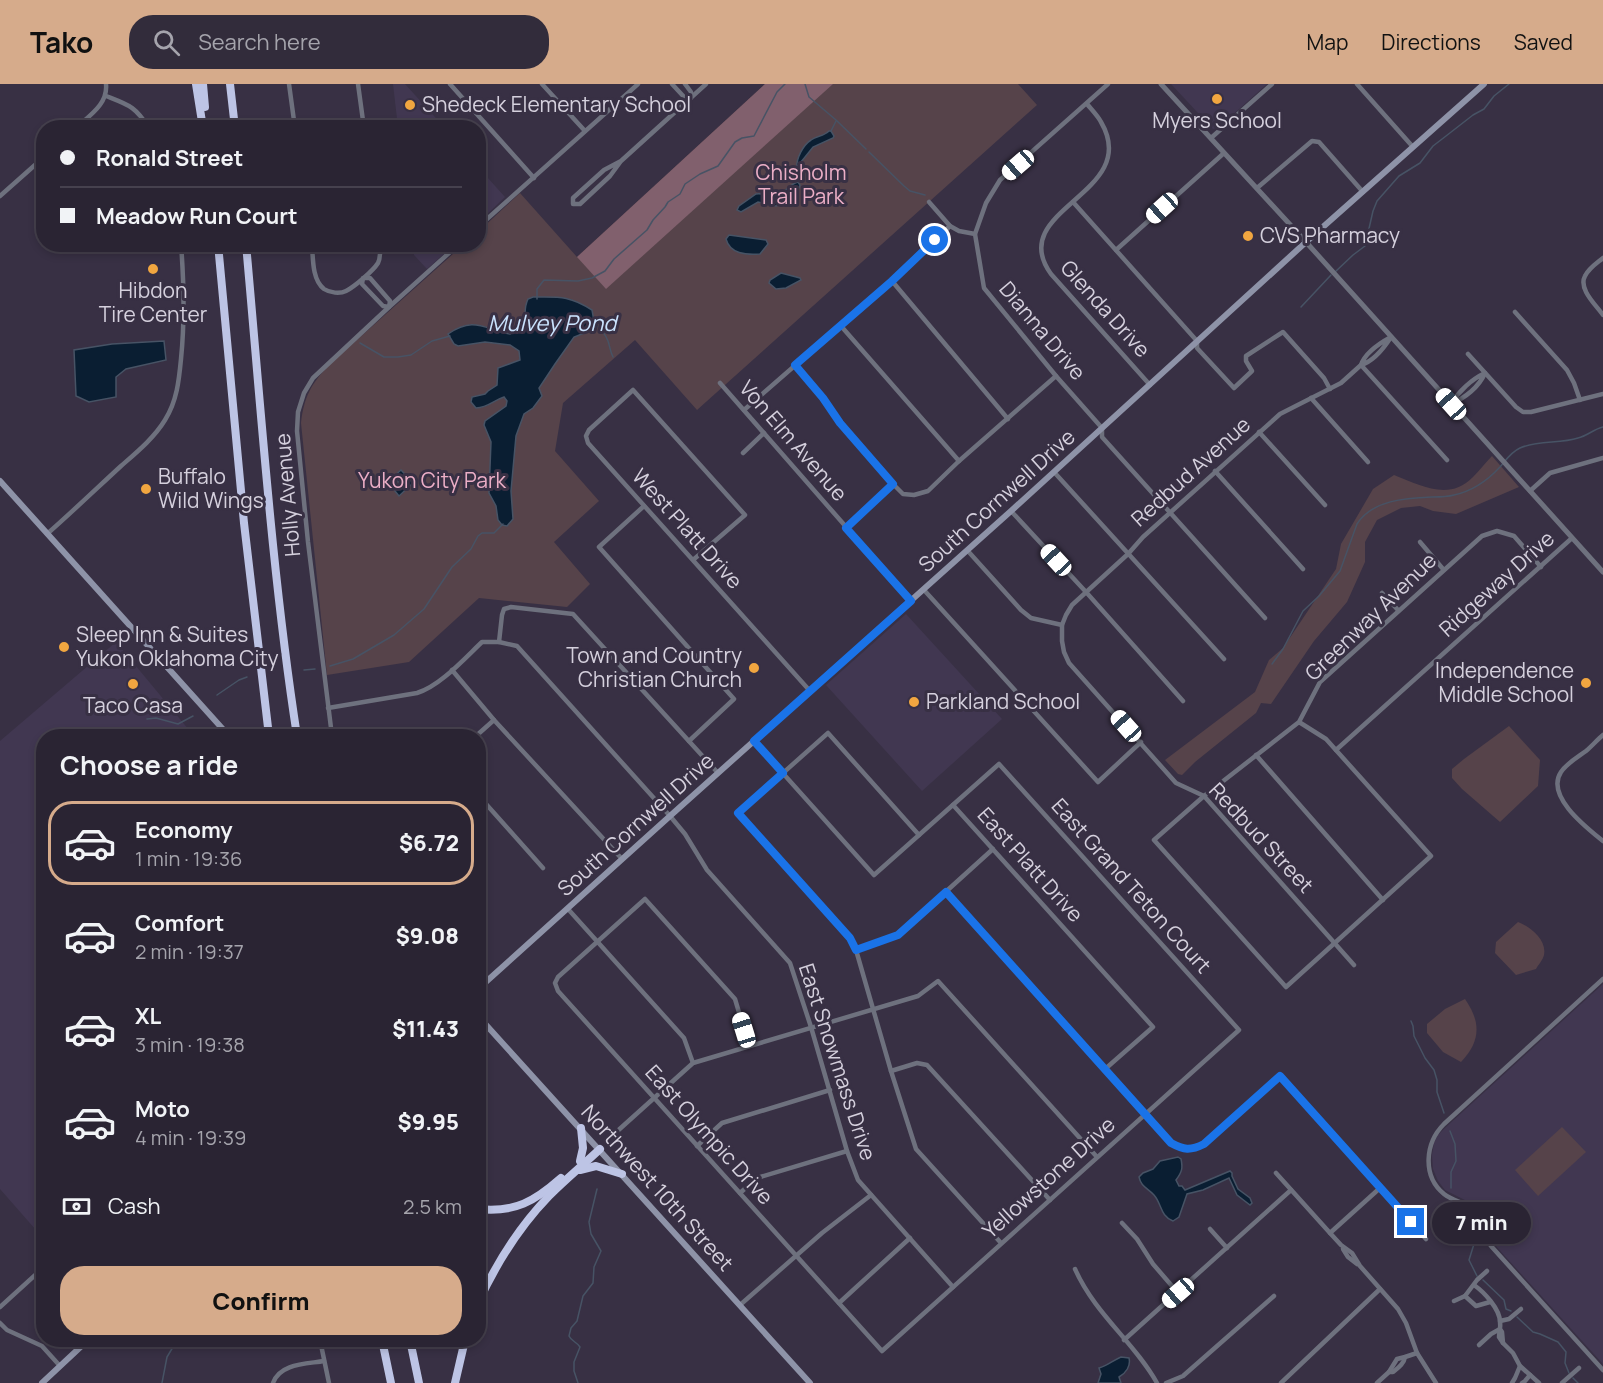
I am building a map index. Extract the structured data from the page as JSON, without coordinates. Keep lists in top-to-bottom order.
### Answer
{
  "streets": {
    "main road": ["South Cornwell Drive", "Northwest 10th Street"],
    "street": [
      "Glenda Drive",
      "Dianna Drive",
      "Von Elm Avenue",
      "Redbud Avenue",
      "Holly Avenue",
      "West Platt Drive",
      "Ridgeway Drive",
      "Greenway Avenue",
      "Redbud Street",
      "East Platt Drive",
      "East Grand Teton Court",
      "East Snowmass Drive",
      "East Olympic Drive",
      "Yellowstone Drive"
    ]
  },
  "crossings": [
    ["Glenda Drive", "Dianna Drive"],
    ["Glenda Drive", "South Cornwell Drive"],
    ["Dianna Drive", "Redbud Avenue"],
    ["Dianna Drive", "South Cornwell Drive"],
    ["Von Elm Avenue", "South Cornwell Drive"],
    ["Redbud Avenue", "Redbud Street"],
    ["South Cornwell Drive", "West Platt Drive"],
    ["South Cornwell Drive", "East Snowmass Drive"],
    ["Ridgeway Drive", "Greenway Avenue"],
    ["Greenway Avenue", "Redbud Street"],
    ["East Platt Drive", "East Grand Teton Court"],
    ["East Grand Teton Court", "Yellowstone Drive"],
    ["East Snowmass Drive", "Yellowstone Drive"],
    ["East Olympic Drive", "Yellowstone Drive"]
  ],
  "water": ["Mulvey Pond"],
  "parks": ["Chisholm Trail Park", "Yukon City Park"],
  "places": [
    "Myers School",
    "Shedeck Elementary School",
    "CVS Pharmacy",
    "Hibdon Tire Center",
    "Buffalo Wild Wings",
    "Sleep Inn & Suites Yukon Oklahoma City",
    "Town and Country Christian Church",
    "Independence Middle School",
    "Taco Casa",
    "Parkland School"
  ],
  "page": {
    "header": "Tako",
    "search": "Search here",
    "nav": ["Map", "Directions", "Saved"],
    "banner": ["Ronald Street", "Meadow Run Court"],
    "heading": "Choose a ride",
    "list": [
      {
        "name": "Economy",
        "note": "1 min · 19:36",
        "value": "$6.72"
      },
      {
        "name": "Comfort",
        "note": "2 min · 19:37",
        "value": "$9.08"
      },
      {
        "name": "XL",
        "note": "3 min · 19:38",
        "value": "$11.43"
      },
      {
        "name": "Moto",
        "note": "4 min · 19:39",
        "value": "$9.95"
      }
    ],
    "pay": ["Cash", "2.5 km"],
    "bubble": "7 min",
    "buttons": "Confirm"
  }
}
